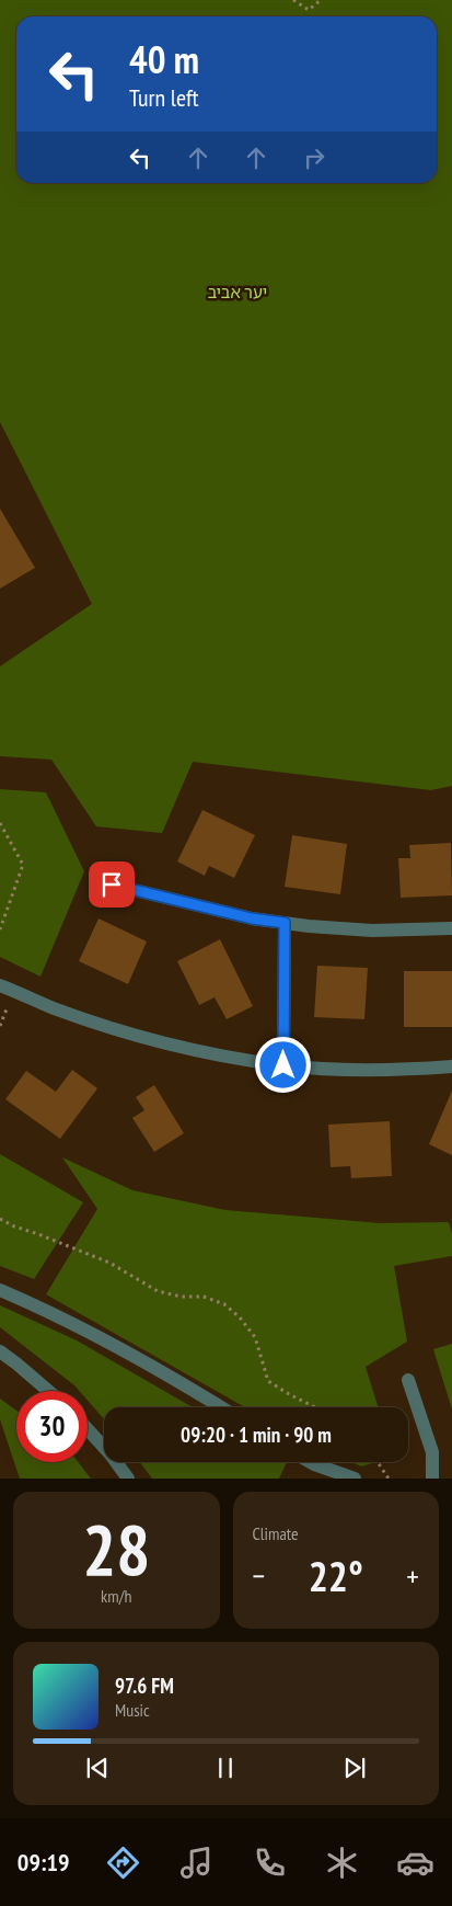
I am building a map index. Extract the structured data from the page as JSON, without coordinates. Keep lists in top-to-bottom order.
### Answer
{
  "parks": ["יער אביב"],
  "page": {
    "turn": ["40 m", "Turn left"],
    "limit": "30",
    "trip": "09:20 · 1 min · 90 m",
    "tile": [
      ["28", "km/h"],
      "Climate"
    ],
    "heat": ["−", "22°", "+"],
    "song": ["97.6 FM", "Music"],
    "tabs": "09:19"
  }
}
